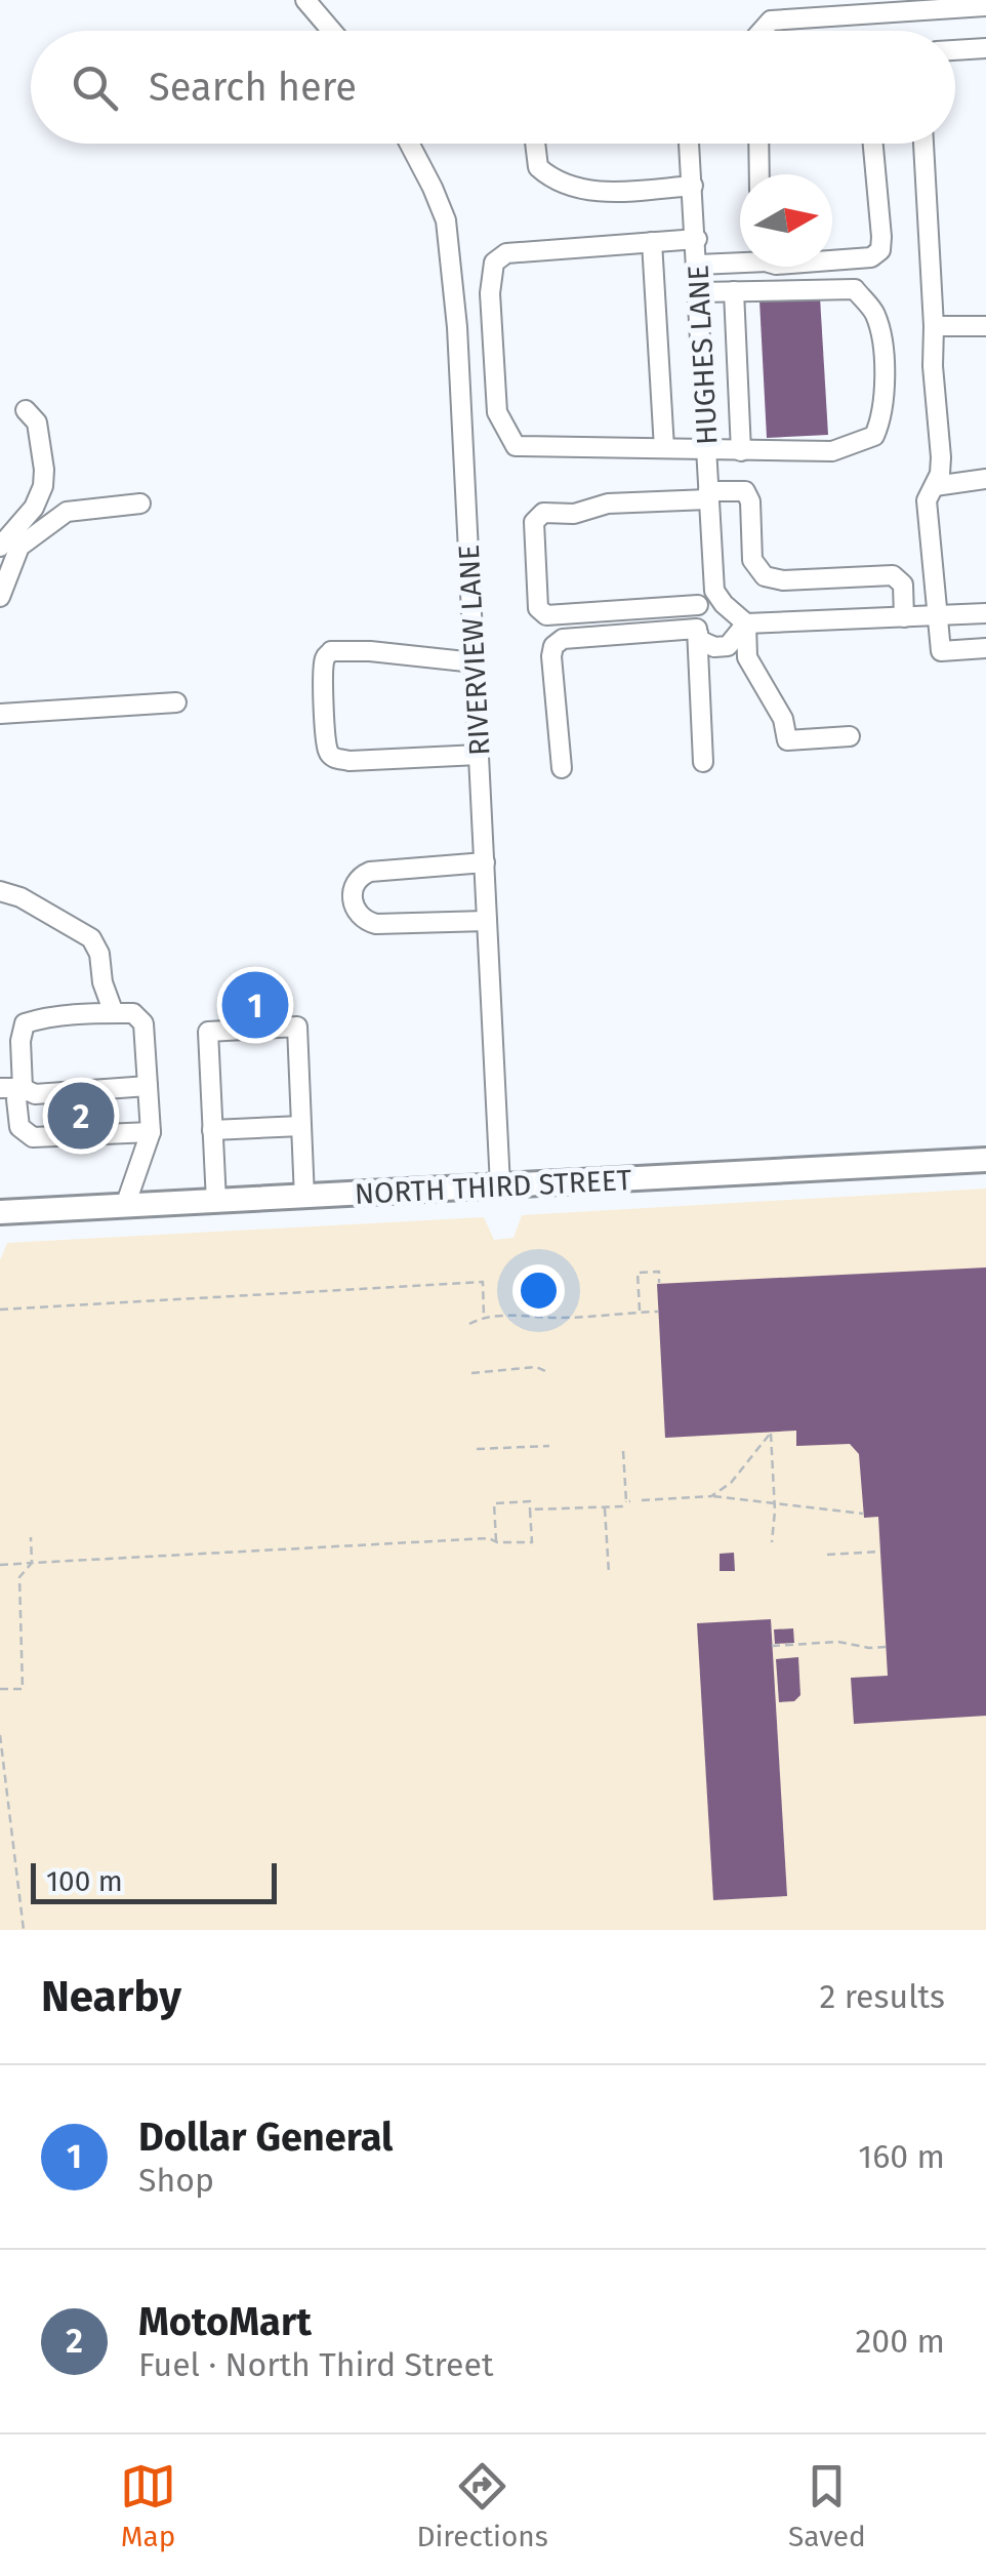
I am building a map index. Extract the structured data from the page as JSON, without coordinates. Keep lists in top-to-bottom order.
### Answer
{
  "streets": {
    "main road": ["NORTH THIRD STREET"],
    "street": ["HUGHES LANE", "RIVERVIEW LANE"]
  },
  "crossings": [
    ["RIVERVIEW LANE", "NORTH THIRD STREET"]
  ],
  "scale_bar": "100 m",
  "north": "right",
  "page": {
    "search": "Search here",
    "pins": ["1", "2"],
    "scale": "100 m",
    "heading": ["Nearby", "2 results"],
    "list": [
      {
        "mark": "1",
        "name": "Dollar General",
        "note": "Shop",
        "value": "160 m"
      },
      {
        "mark": "2",
        "name": "MotoMart",
        "note": "Fuel · North Third Street",
        "value": "200 m"
      }
    ],
    "nav": ["Map", "Directions", "Saved"]
  }
}
